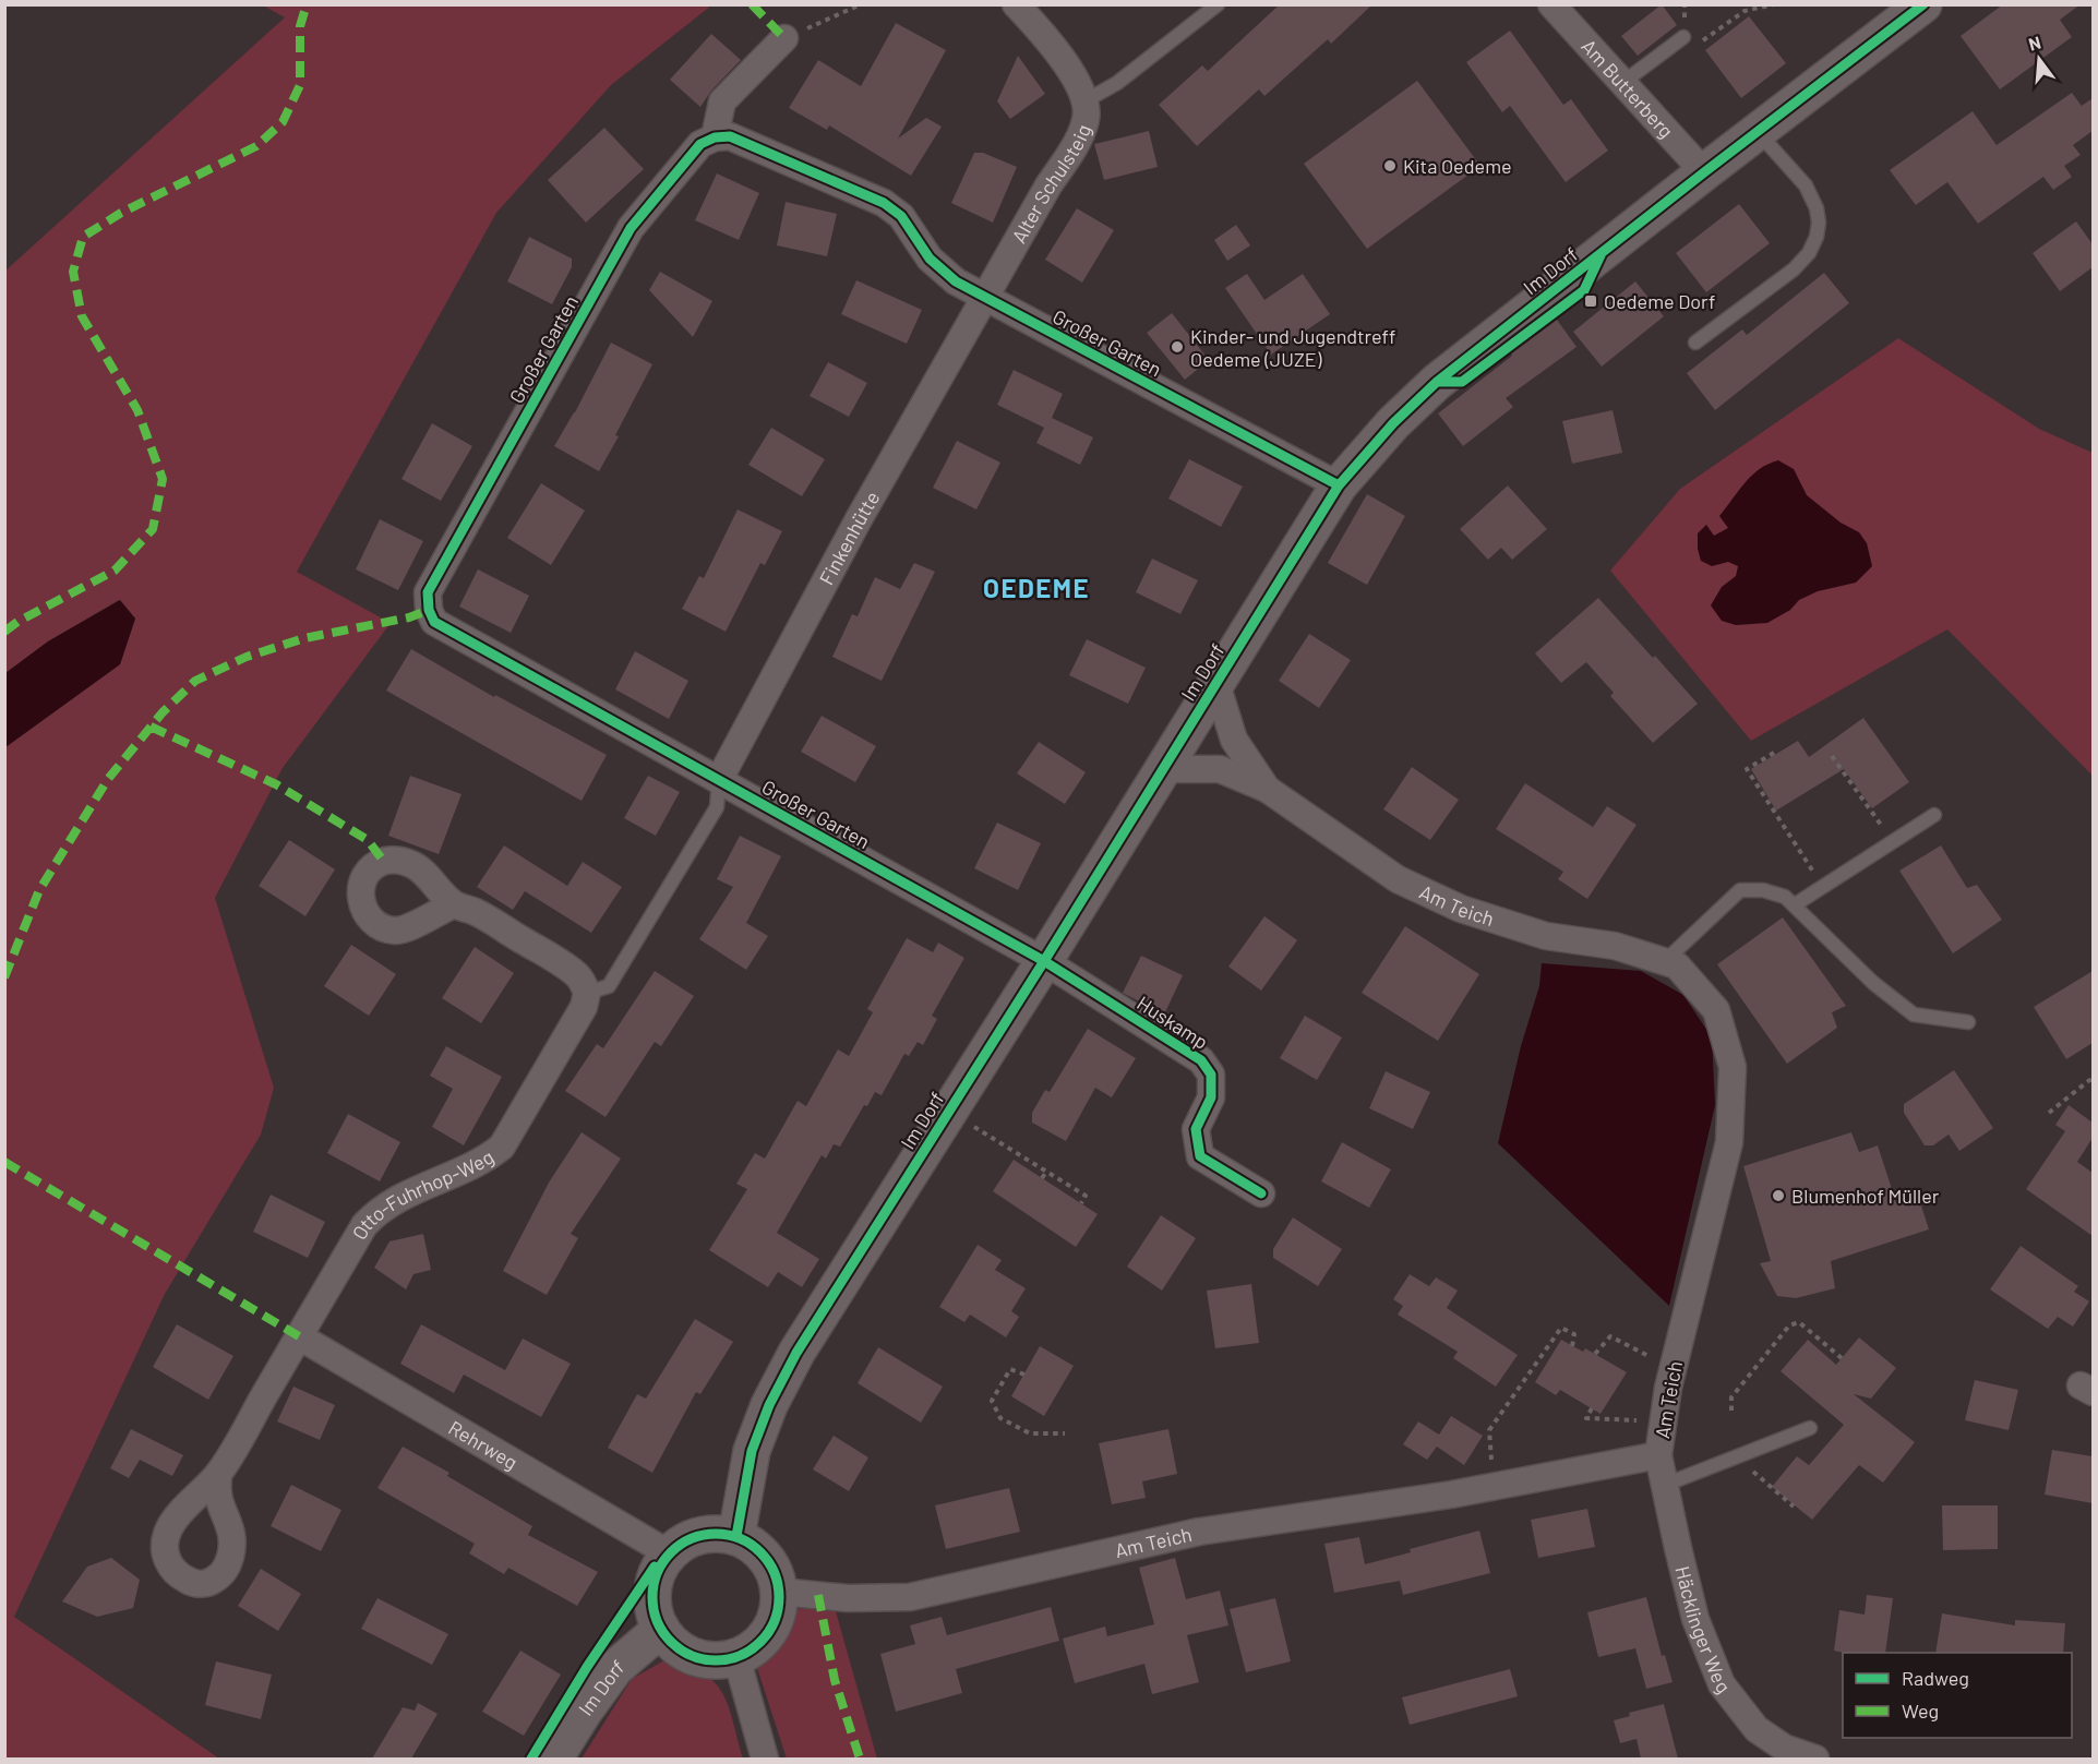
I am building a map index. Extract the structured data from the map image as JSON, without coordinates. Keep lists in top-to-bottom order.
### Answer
{
  "streets": {
    "street": [
      "Am Butterberg",
      "Alter Schulsteig",
      "Im Dorf",
      "Großer Garten",
      "Finkenhütte",
      "Am Teich",
      "Huskamp",
      "Otto-Fuhrhop-Weg",
      "Rehrweg",
      "Häcklinger Weg"
    ]
  },
  "crossings": [
    ["Am Butterberg", "Im Dorf"],
    ["Alter Schulsteig", "Großer Garten"],
    ["Alter Schulsteig", "Finkenhütte"],
    ["Im Dorf", "Großer Garten"],
    ["Im Dorf", "Am Teich"],
    ["Im Dorf", "Huskamp"],
    ["Im Dorf", "Rehrweg"],
    ["Großer Garten", "Finkenhütte"],
    ["Großer Garten", "Huskamp"],
    ["Am Teich", "Rehrweg"],
    ["Am Teich", "Häcklinger Weg"],
    ["Otto-Fuhrhop-Weg", "Rehrweg"]
  ],
  "districts": ["OEDEME"],
  "places": {
    "other": ["Kita Oedeme", "Kinder- und Jugendtreff Oedeme (JUZE)", "Blumenhof Müller"],
    "transit": ["Oedeme Dorf"]
  },
  "legend": ["Radweg", "Weg"],
  "north": "top"
}
